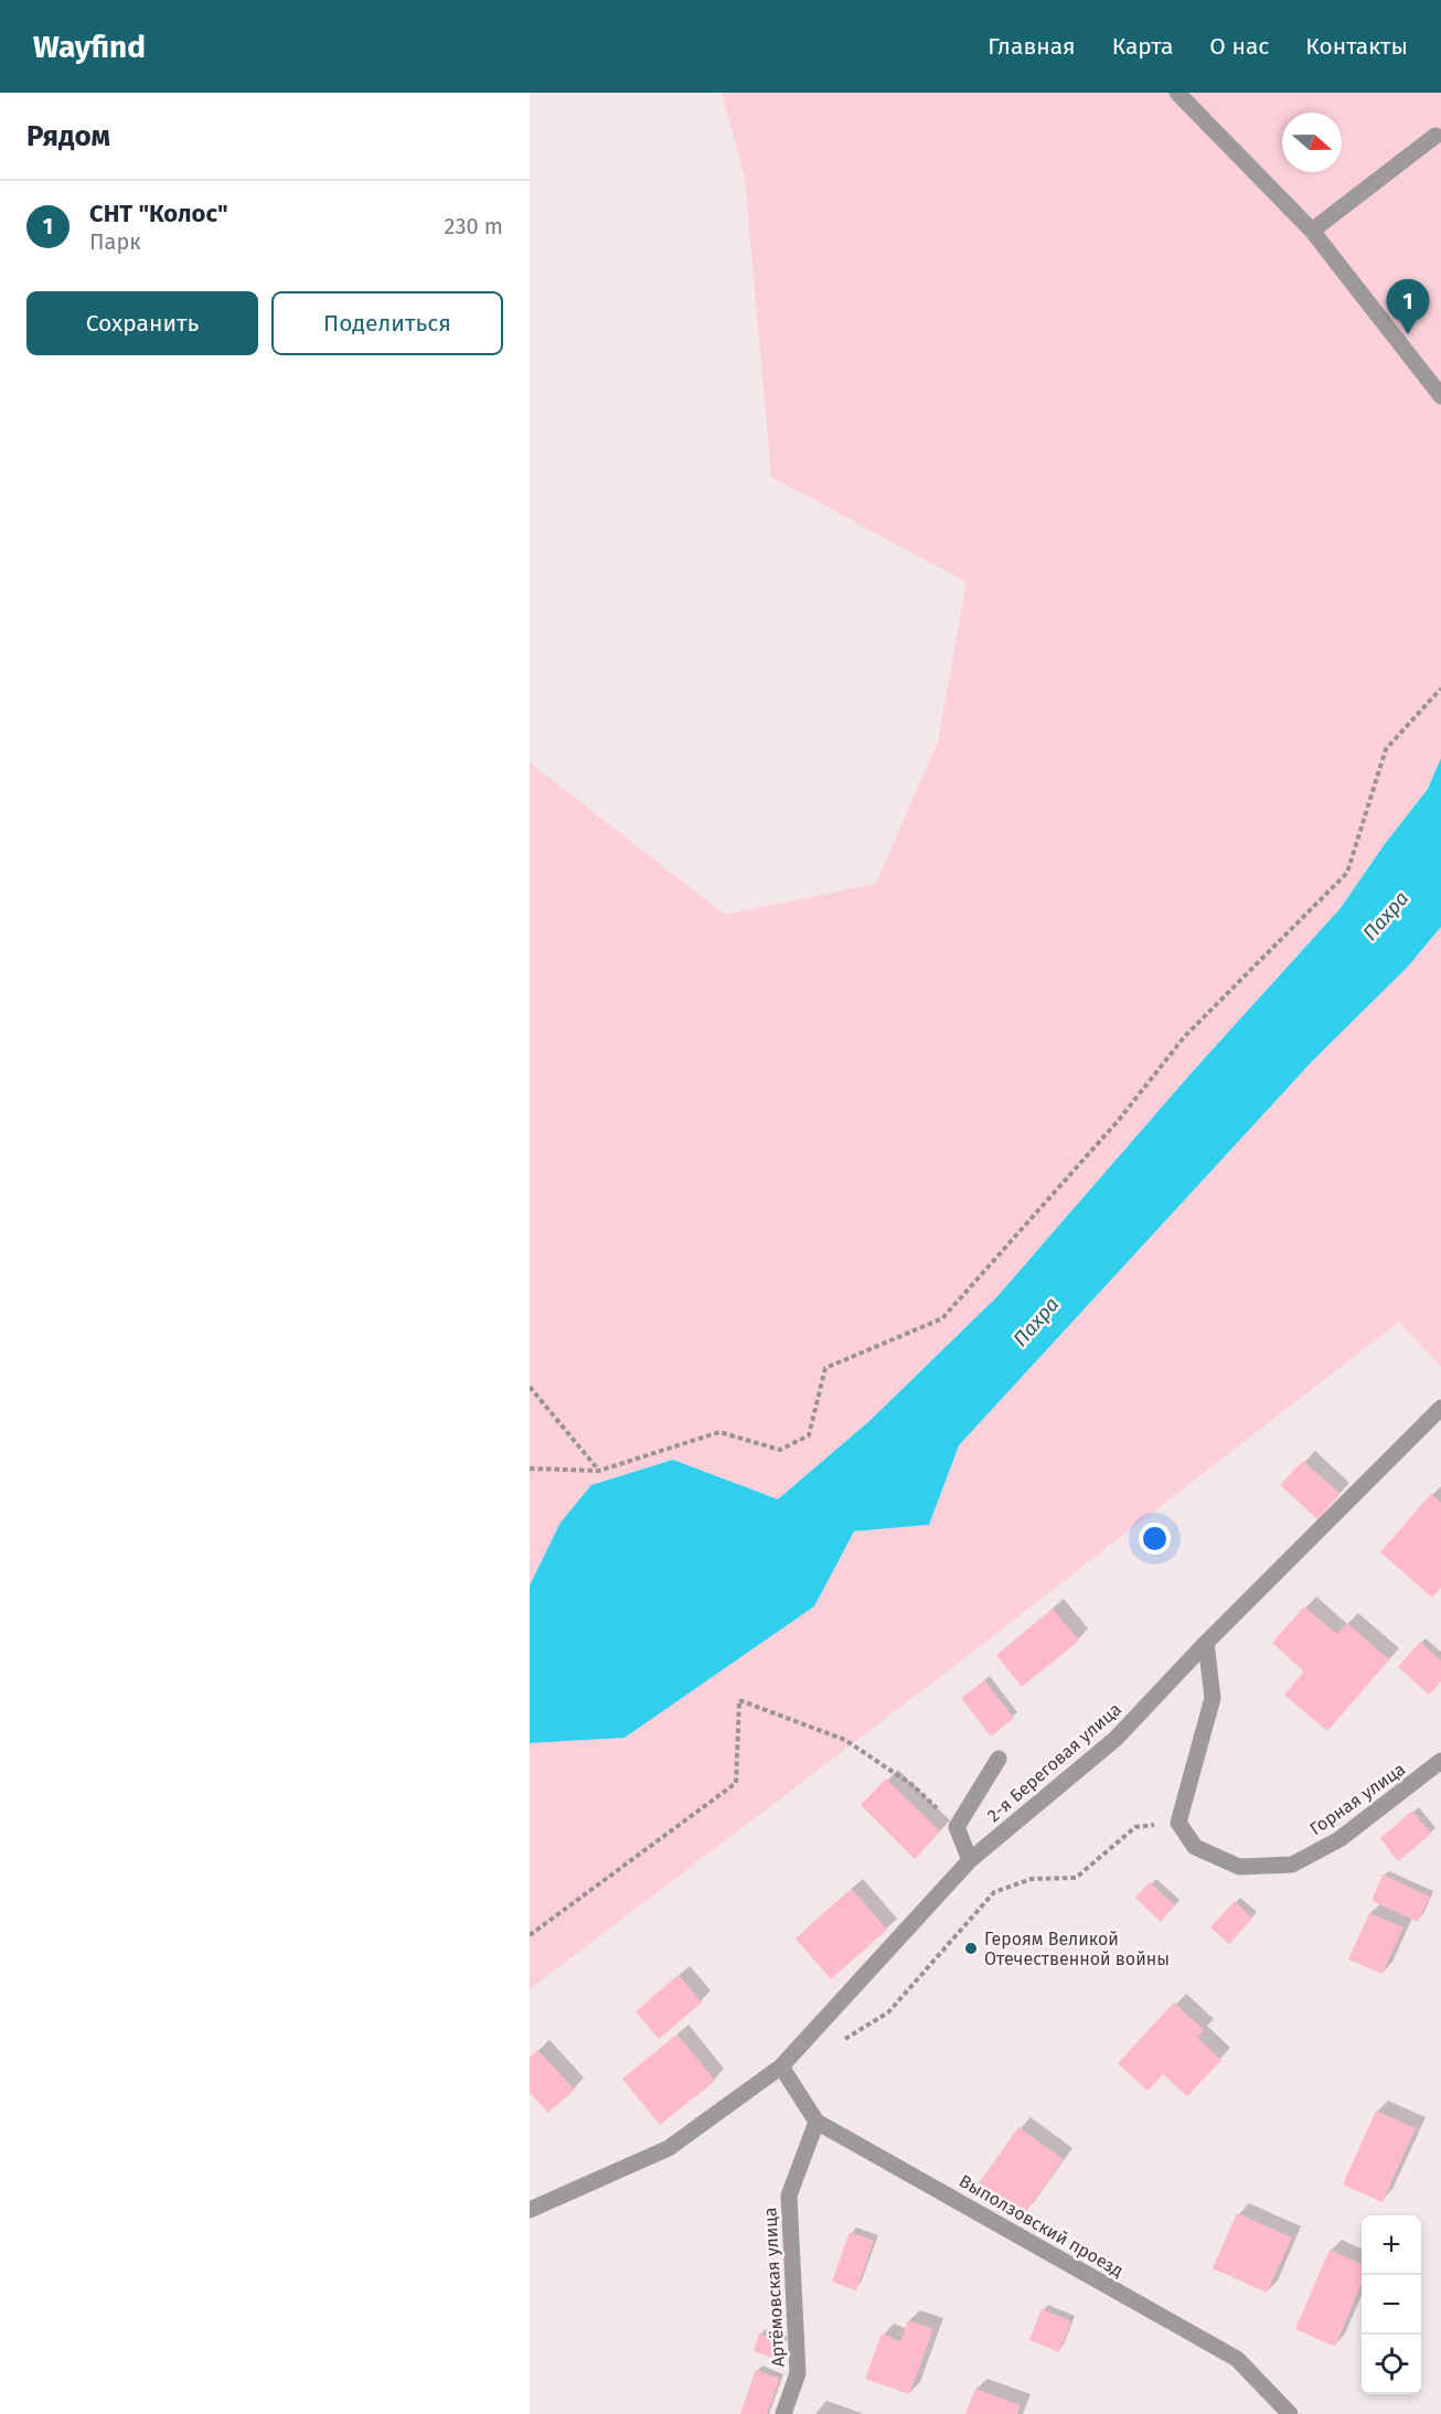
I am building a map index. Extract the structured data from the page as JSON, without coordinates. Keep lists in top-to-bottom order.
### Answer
{
  "streets": {
    "street": [
      "2-я Береговая улица",
      "Горная улица",
      "Выползовский проезд",
      "Артёмовская улица"
    ]
  },
  "crossings": [
    ["2-я Береговая улица", "Выползовский проезд"],
    ["Выползовский проезд", "Артёмовская улица"]
  ],
  "water": ["Пахра"],
  "places": ["Героям Великой Отечественной войны"],
  "north": "right",
  "page": {
    "header": "Wayfind",
    "nav": [
      "Главная",
      "Карта",
      "О нас",
      "Контакты"
    ],
    "heading": "Рядом",
    "list": [
      {
        "mark": "1",
        "name": "СНТ \"Колос\"",
        "note": "Парк",
        "value": "230 m"
      }
    ],
    "buttons": ["Сохранить", "Поделиться"],
    "pins": "1",
    "map_buttons": ["+", "−"]
  }
}
